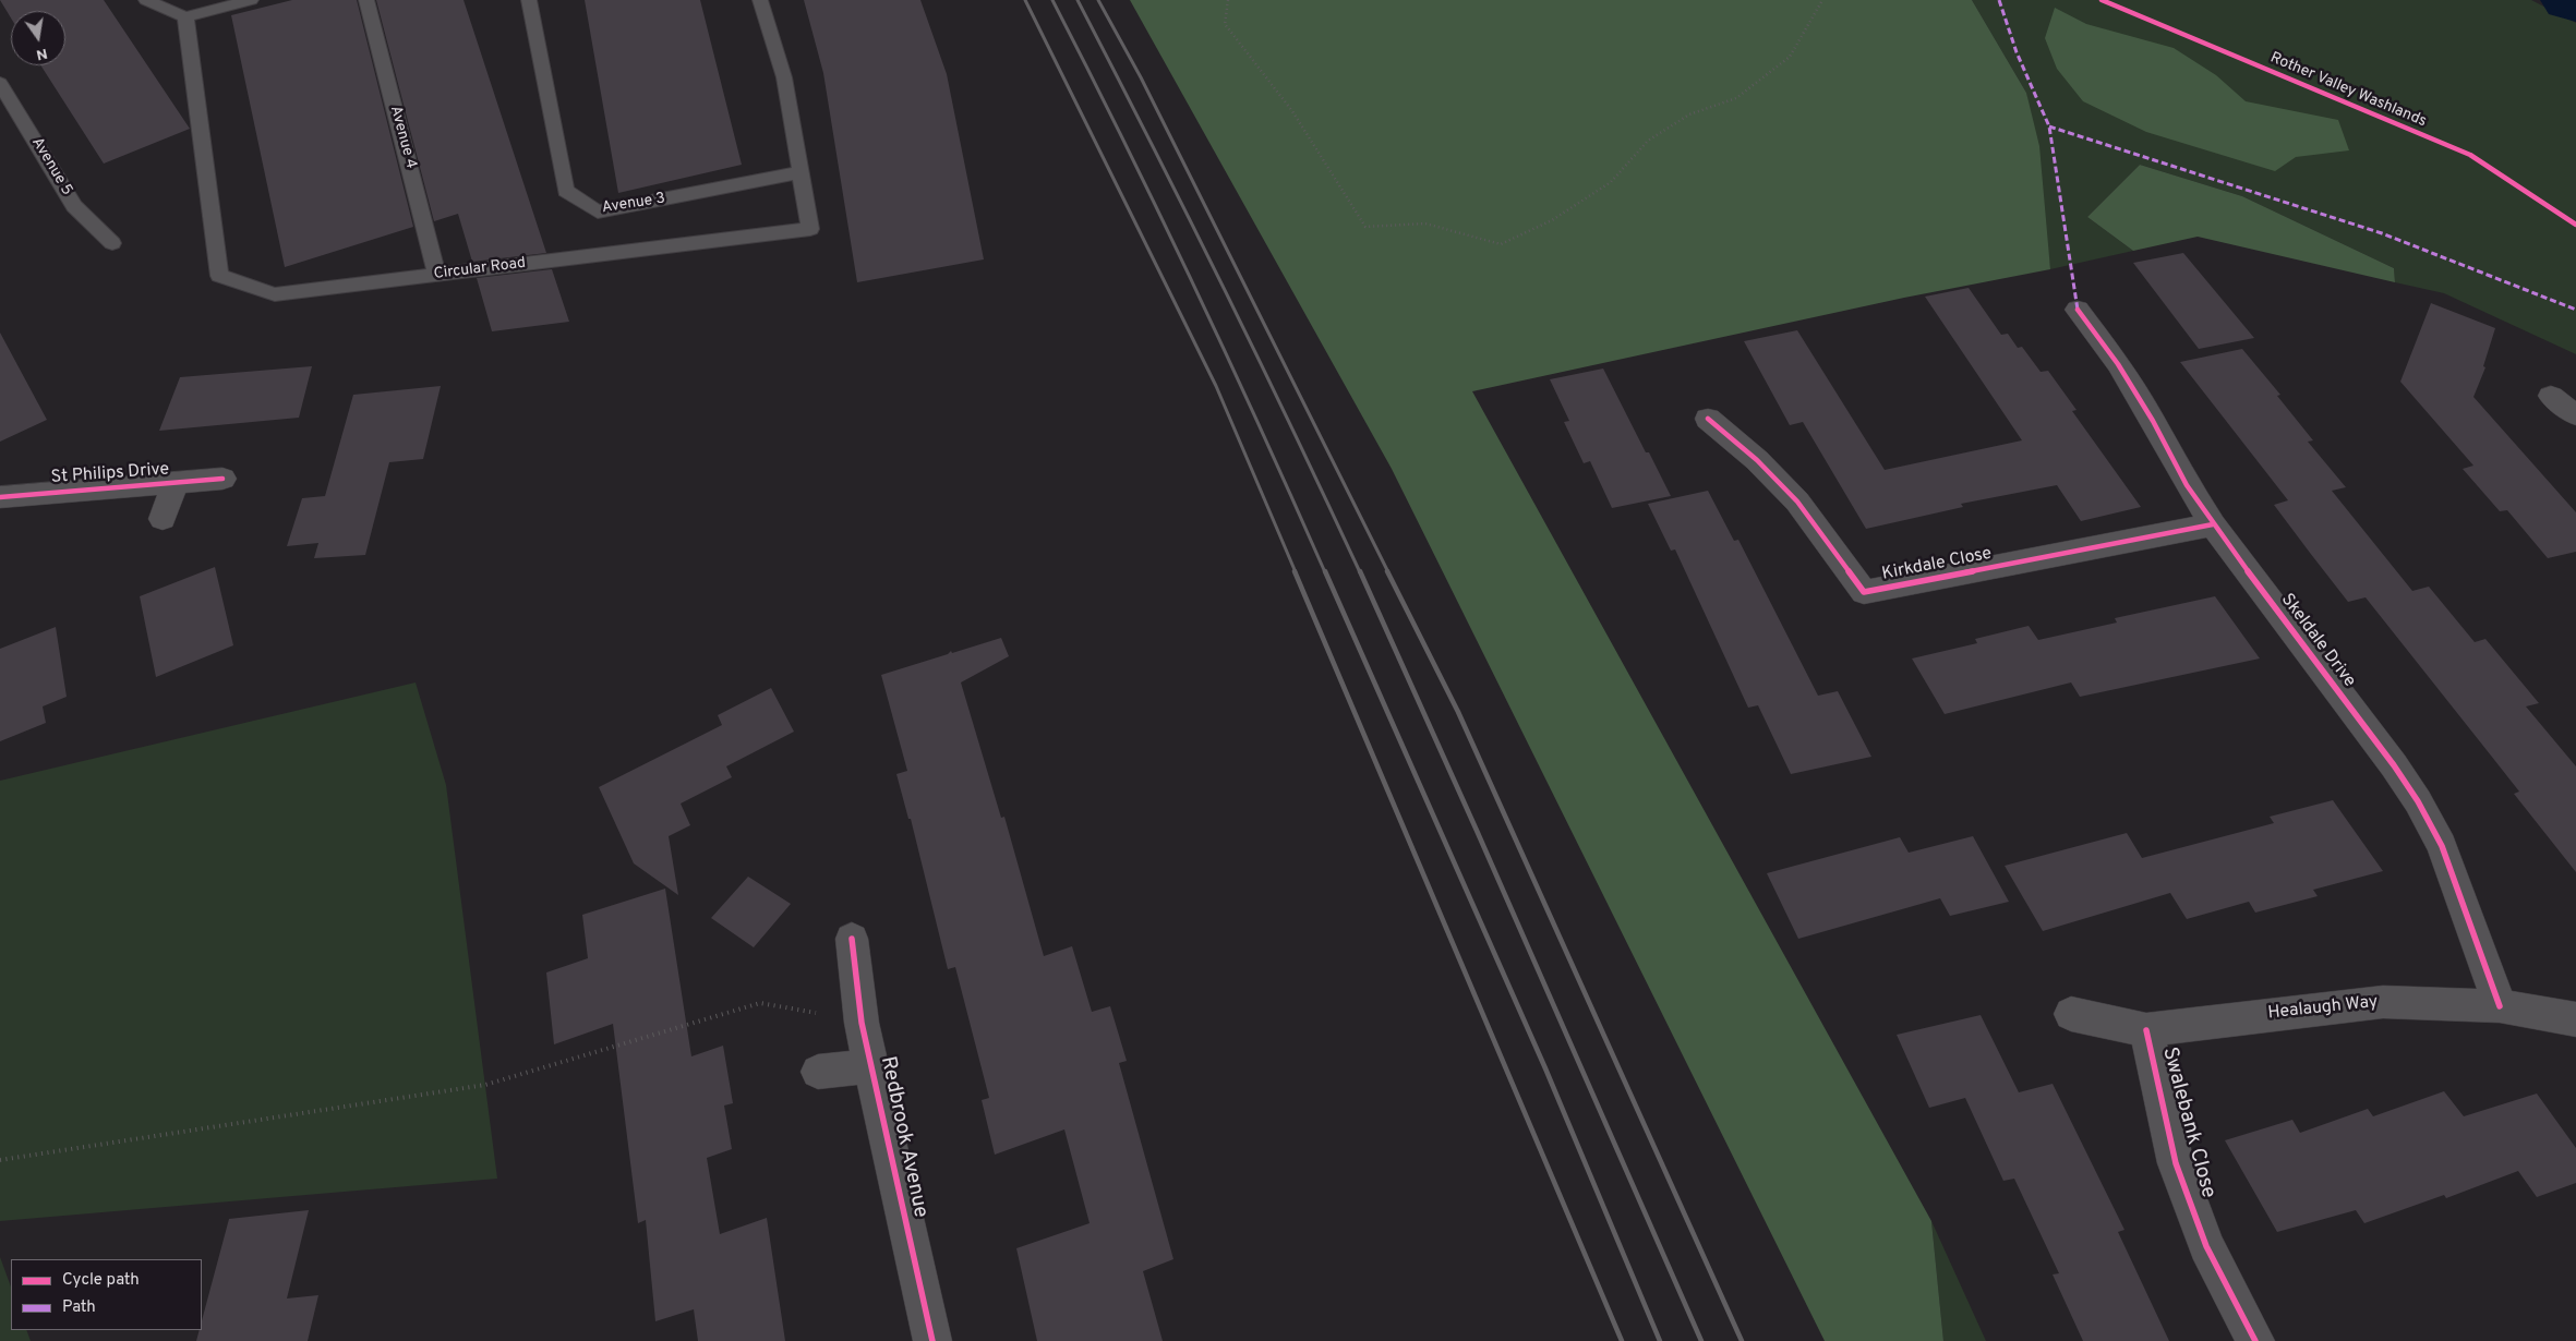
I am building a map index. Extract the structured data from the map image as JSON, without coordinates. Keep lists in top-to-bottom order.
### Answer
{
  "streets": {
    "street": [
      "St Philips Drive",
      "Kirkdale Close",
      "Skeldale Drive",
      "Healaugh Way",
      "Swalebank Close",
      "Redbrook Avenue"
    ],
    "lane": [
      "Avenue 4",
      "Avenue 5",
      "Avenue 3",
      "Circular Road"
    ],
    "cycle path": ["Rother Valley Washlands"]
  },
  "crossings": [
    ["Avenue 4", "Circular Road"],
    ["Avenue 3", "Circular Road"],
    ["Kirkdale Close", "Skeldale Drive"],
    ["Skeldale Drive", "Healaugh Way"],
    ["Healaugh Way", "Swalebank Close"]
  ],
  "legend": ["Cycle path", "Path"],
  "north": "bottom"
}
